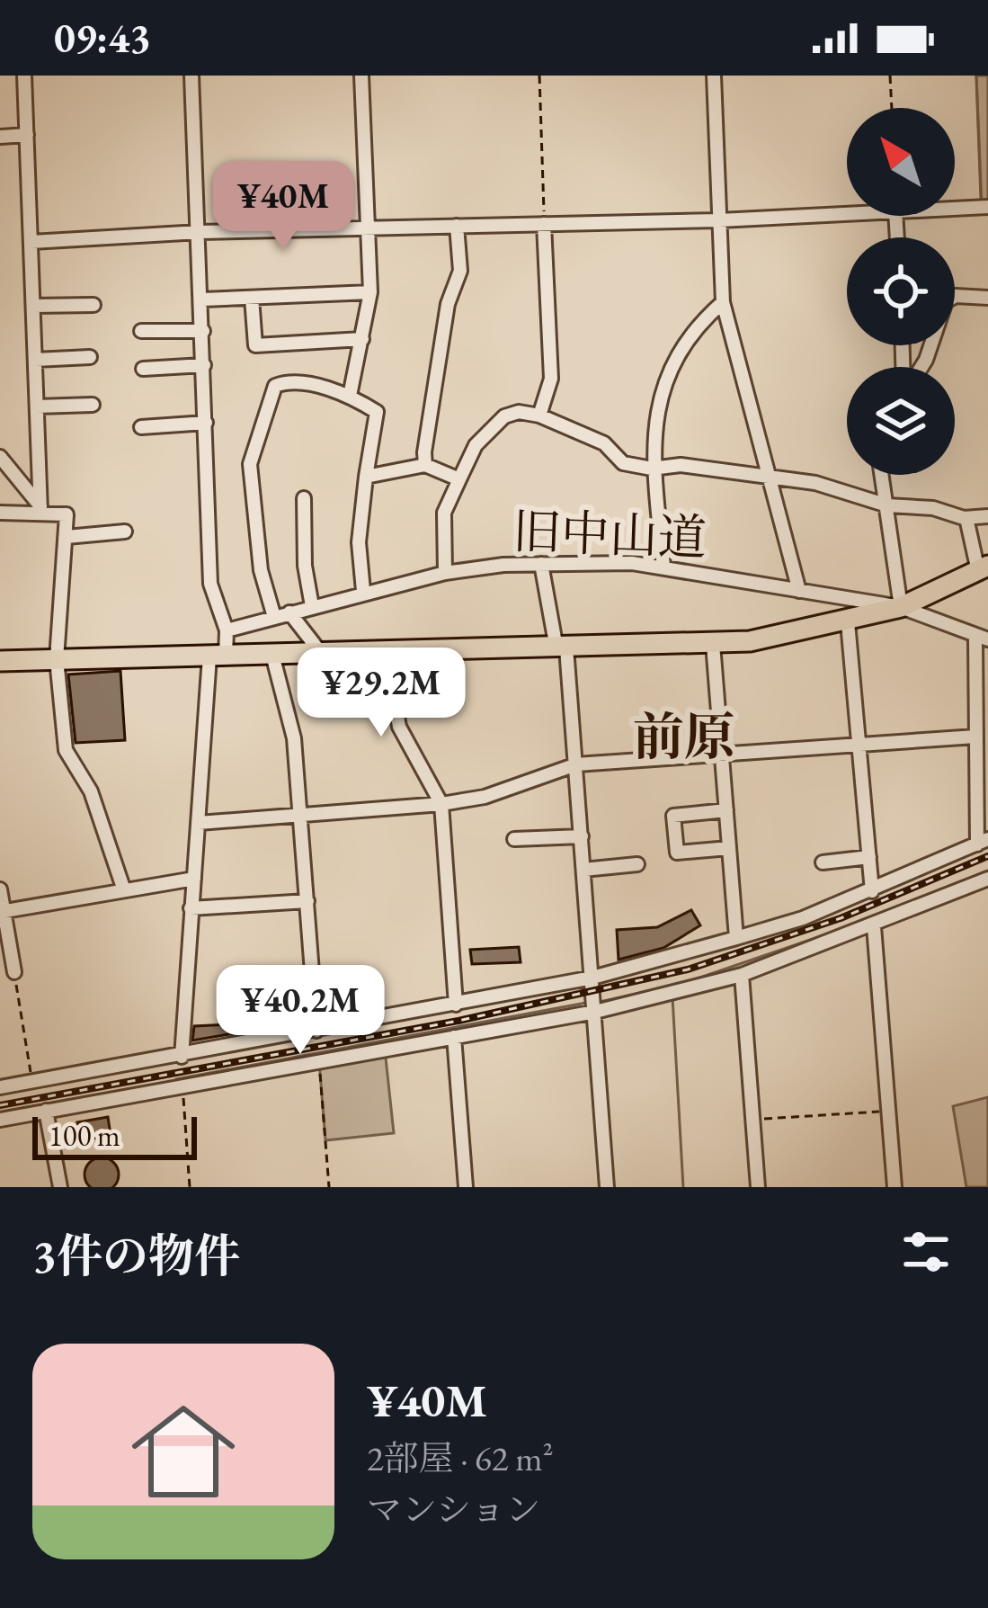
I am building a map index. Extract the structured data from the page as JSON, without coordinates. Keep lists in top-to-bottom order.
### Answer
{
  "streets": {
    "street": ["旧中山道"]
  },
  "districts": ["前原"],
  "scale_bar": "100 m",
  "north": "top left",
  "page": {
    "status": "09:43",
    "price": ["¥40M", "¥29.2M", "¥40.2M"],
    "scale": "100 m",
    "heading": "3件の物件",
    "list": [
      {
        "name": "¥40M",
        "note": "2部屋 · 62 m² · マンション"
      }
    ]
  }
}
